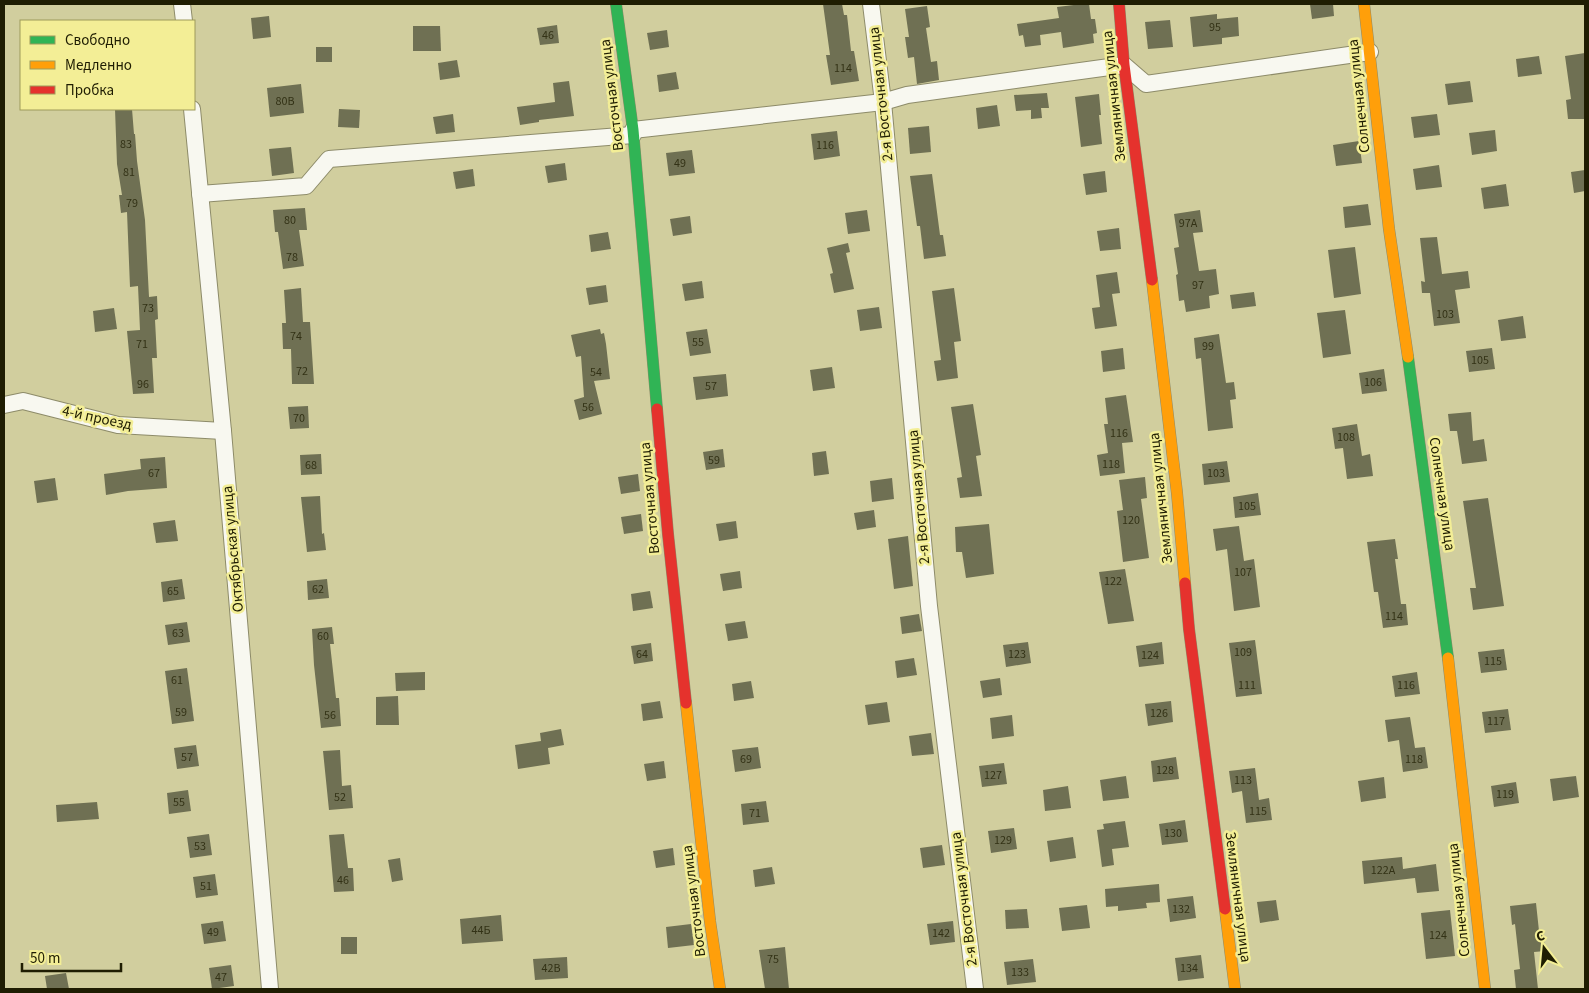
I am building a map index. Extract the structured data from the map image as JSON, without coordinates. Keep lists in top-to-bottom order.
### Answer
{
  "streets": {
    "street": [
      "2-я Восточная улица",
      "Восточная улица",
      "Земляничная улица",
      "Солнечная улица",
      "4-й проезд",
      "Октябрьская улица"
    ]
  },
  "crossings": [
    ["4-й проезд", "Октябрьская улица"]
  ],
  "house_numbers": [
    "95",
    "46",
    "114",
    "80В",
    "83",
    "116",
    "49",
    "81",
    "79",
    "80",
    "97А",
    "78",
    "97",
    "73",
    "103",
    "74",
    "55",
    "71",
    "99",
    "105",
    "72",
    "54",
    "106",
    "96",
    "57",
    "56",
    "70",
    "116",
    "108",
    "59",
    "118",
    "68",
    "67",
    "103",
    "105",
    "120",
    "107",
    "122",
    "62",
    "65",
    "114",
    "63",
    "60",
    "109",
    "64",
    "123",
    "124",
    "115",
    "61",
    "111",
    "116",
    "59",
    "126",
    "56",
    "117",
    "57",
    "69",
    "118",
    "128",
    "127",
    "113",
    "119",
    "52",
    "55",
    "115",
    "71",
    "130",
    "129",
    "53",
    "122А",
    "46",
    "51",
    "132",
    "44Б",
    "49",
    "142",
    "124",
    "75",
    "42В",
    "134",
    "133",
    "47"
  ],
  "legend": ["Свободно", "Медленно", "Пробка"],
  "scale_bar": "50 m",
  "north": "top"
}
